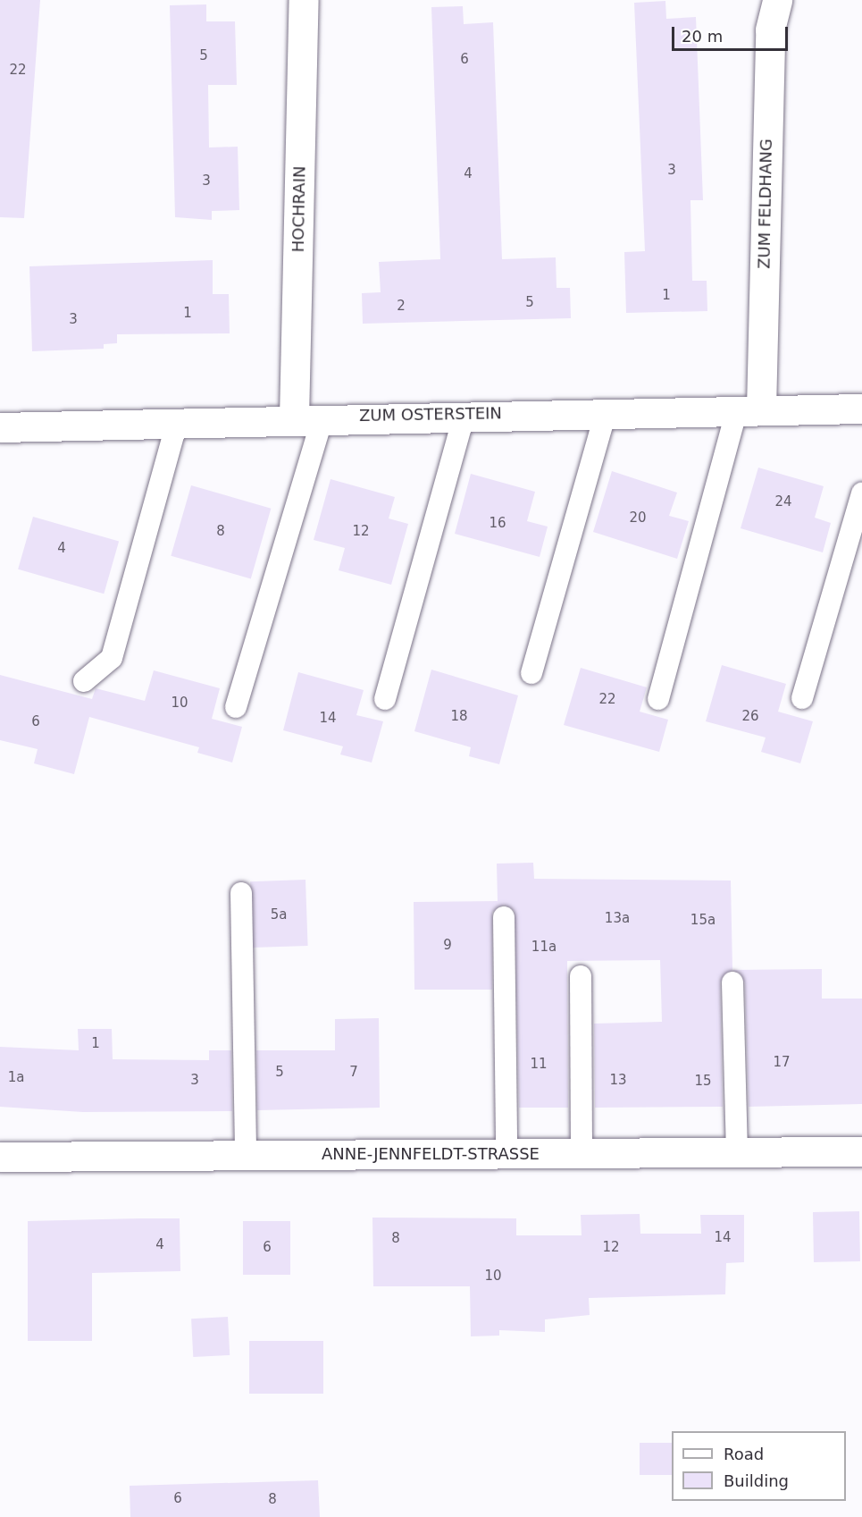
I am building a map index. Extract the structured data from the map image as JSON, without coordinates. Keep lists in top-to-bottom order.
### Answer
{
  "streets": {
    "street": [
      "ZUM FELDHANG",
      "HOCHRAIN",
      "ZUM OSTERSTEIN",
      "ANNE-JENNFELDT-STRASSE"
    ]
  },
  "crossings": [
    ["ZUM FELDHANG", "ZUM OSTERSTEIN"],
    ["HOCHRAIN", "ZUM OSTERSTEIN"]
  ],
  "house_numbers": [
    "5",
    "6",
    "22",
    "3",
    "4",
    "3",
    "1",
    "5",
    "2",
    "1",
    "3",
    "24",
    "20",
    "16",
    "8",
    "12",
    "4",
    "22",
    "10",
    "18",
    "26",
    "14",
    "6",
    "5a",
    "13a",
    "15a",
    "9",
    "11a",
    "1",
    "17",
    "11",
    "5",
    "7",
    "1a",
    "3",
    "13",
    "15",
    "14",
    "8",
    "4",
    "6",
    "12",
    "10",
    "6",
    "8"
  ],
  "legend": ["Road", "Building"],
  "scale_bar": "20 m"
}
